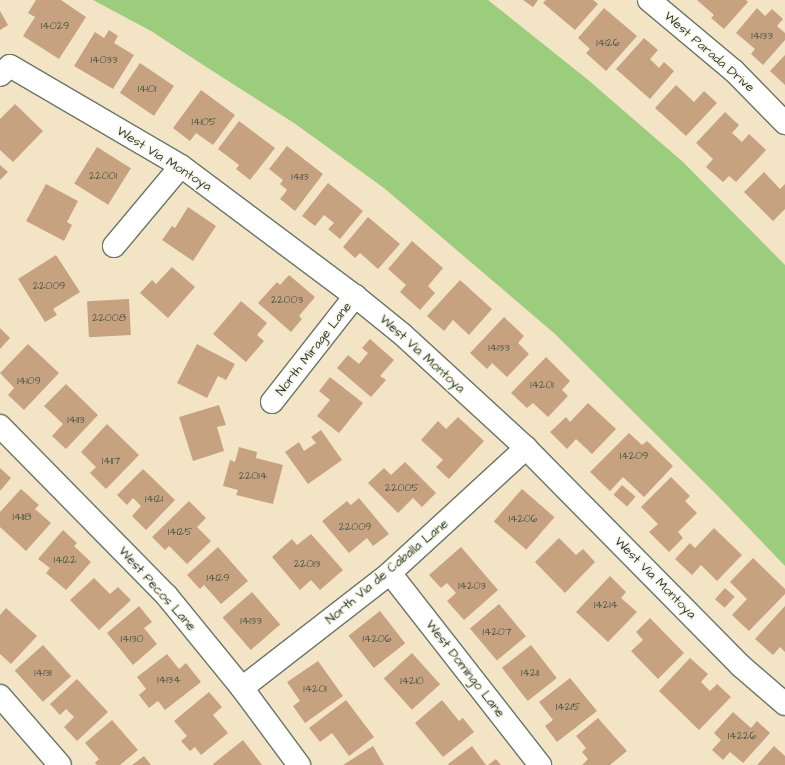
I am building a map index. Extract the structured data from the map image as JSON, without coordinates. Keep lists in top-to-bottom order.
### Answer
{
  "streets": {
    "street": [
      "West Parada Drive",
      "West Via Montoya",
      "North Mirage Lane",
      "North Via de Caballa Lane",
      "West Pecos Lane",
      "West Domingo Lane"
    ]
  },
  "crossings": [
    ["West Via Montoya", "North Mirage Lane"],
    ["West Via Montoya", "North Via de Caballa Lane"],
    ["North Via de Caballa Lane", "West Pecos Lane"],
    ["North Via de Caballa Lane", "West Domingo Lane"]
  ],
  "house_numbers": [
    "14029",
    "14133",
    "14126",
    "14033",
    "14101",
    "14105",
    "22001",
    "14113",
    "22009",
    "22003",
    "22008",
    "14133",
    "14109",
    "14201",
    "14113",
    "14209",
    "14117",
    "22014",
    "22005",
    "14121",
    "14118",
    "14206",
    "22009",
    "14125",
    "14122",
    "22013",
    "14129",
    "14203",
    "14214",
    "14133",
    "14207",
    "14130",
    "14206",
    "14131",
    "14211",
    "14134",
    "14210",
    "14201",
    "14215",
    "14226"
  ]
}
